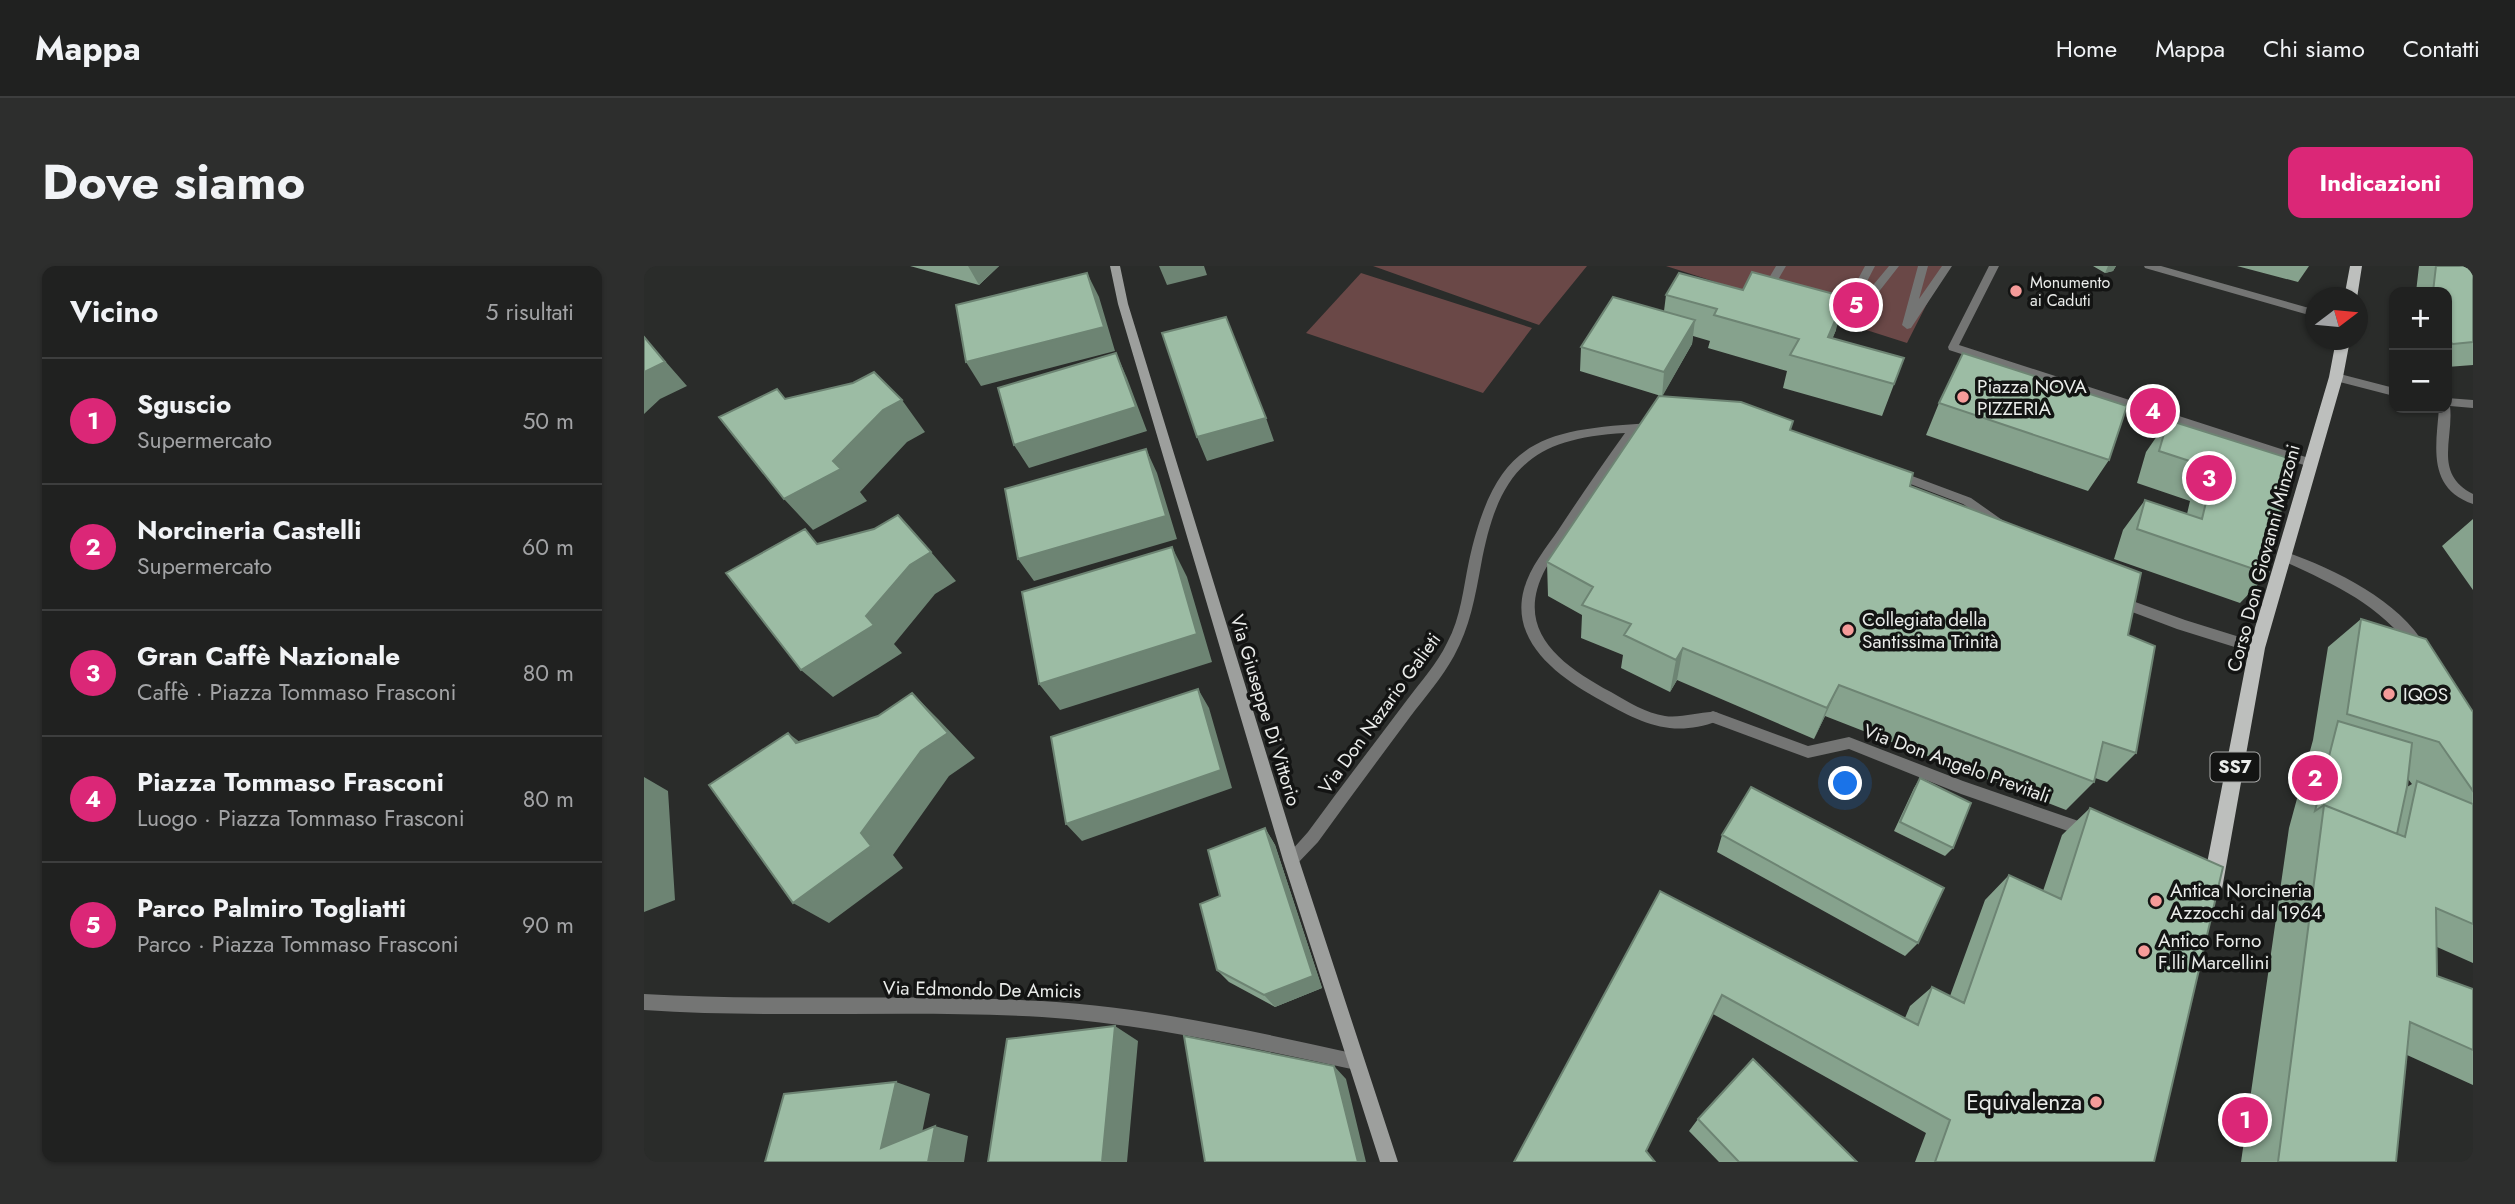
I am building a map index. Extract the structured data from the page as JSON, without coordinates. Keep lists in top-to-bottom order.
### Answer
{
  "streets": {
    "main road": ["Corso Don Giovanni Minzoni", "SS7"],
    "street": [
      "Via Giuseppe Di Vittorio",
      "Via Don Nazario Galieti",
      "Via Don Angelo Previtali",
      "Via Edmondo De Amicis"
    ]
  },
  "crossings": [
    ["Corso Don Giovanni Minzoni", "SS7"],
    ["Via Giuseppe Di Vittorio", "Via Don Nazario Galieti"],
    ["Via Giuseppe Di Vittorio", "Via Edmondo De Amicis"],
    ["Via Don Nazario Galieti", "Via Don Angelo Previtali"]
  ],
  "places": [
    "Monumento ai Caduti",
    "Piazza NOVA PIZZERIA",
    "Collegiata della Santissima Trinità",
    "IQOS",
    "Antica Norcineria Azzocchi dal 1964",
    "Antico Forno F.lli Marcellini",
    "Equivalenza"
  ],
  "north": "right",
  "page": {
    "header": "Mappa",
    "nav": [
      "Home",
      "Mappa",
      "Chi siamo",
      "Contatti"
    ],
    "title": "Dove siamo",
    "buttons": "Indicazioni",
    "heading": ["Vicino", "5 risultati"],
    "pins": [
      "5",
      "4",
      "3",
      "2",
      "1"
    ],
    "map_buttons": ["+", "−"],
    "list": [
      {
        "mark": "1",
        "name": "Sguscio",
        "note": "Supermercato",
        "value": "50 m"
      },
      {
        "mark": "2",
        "name": "Norcineria Castelli",
        "note": "Supermercato",
        "value": "60 m"
      },
      {
        "mark": "3",
        "name": "Gran Caffè Nazionale",
        "note": "Caffè · Piazza Tommaso Frasconi",
        "value": "80 m"
      },
      {
        "mark": "4",
        "name": "Piazza Tommaso Frasconi",
        "note": "Luogo · Piazza Tommaso Frasconi",
        "value": "80 m"
      },
      {
        "mark": "5",
        "name": "Parco Palmiro Togliatti",
        "note": "Parco · Piazza Tommaso Frasconi",
        "value": "90 m"
      }
    ]
  }
}
